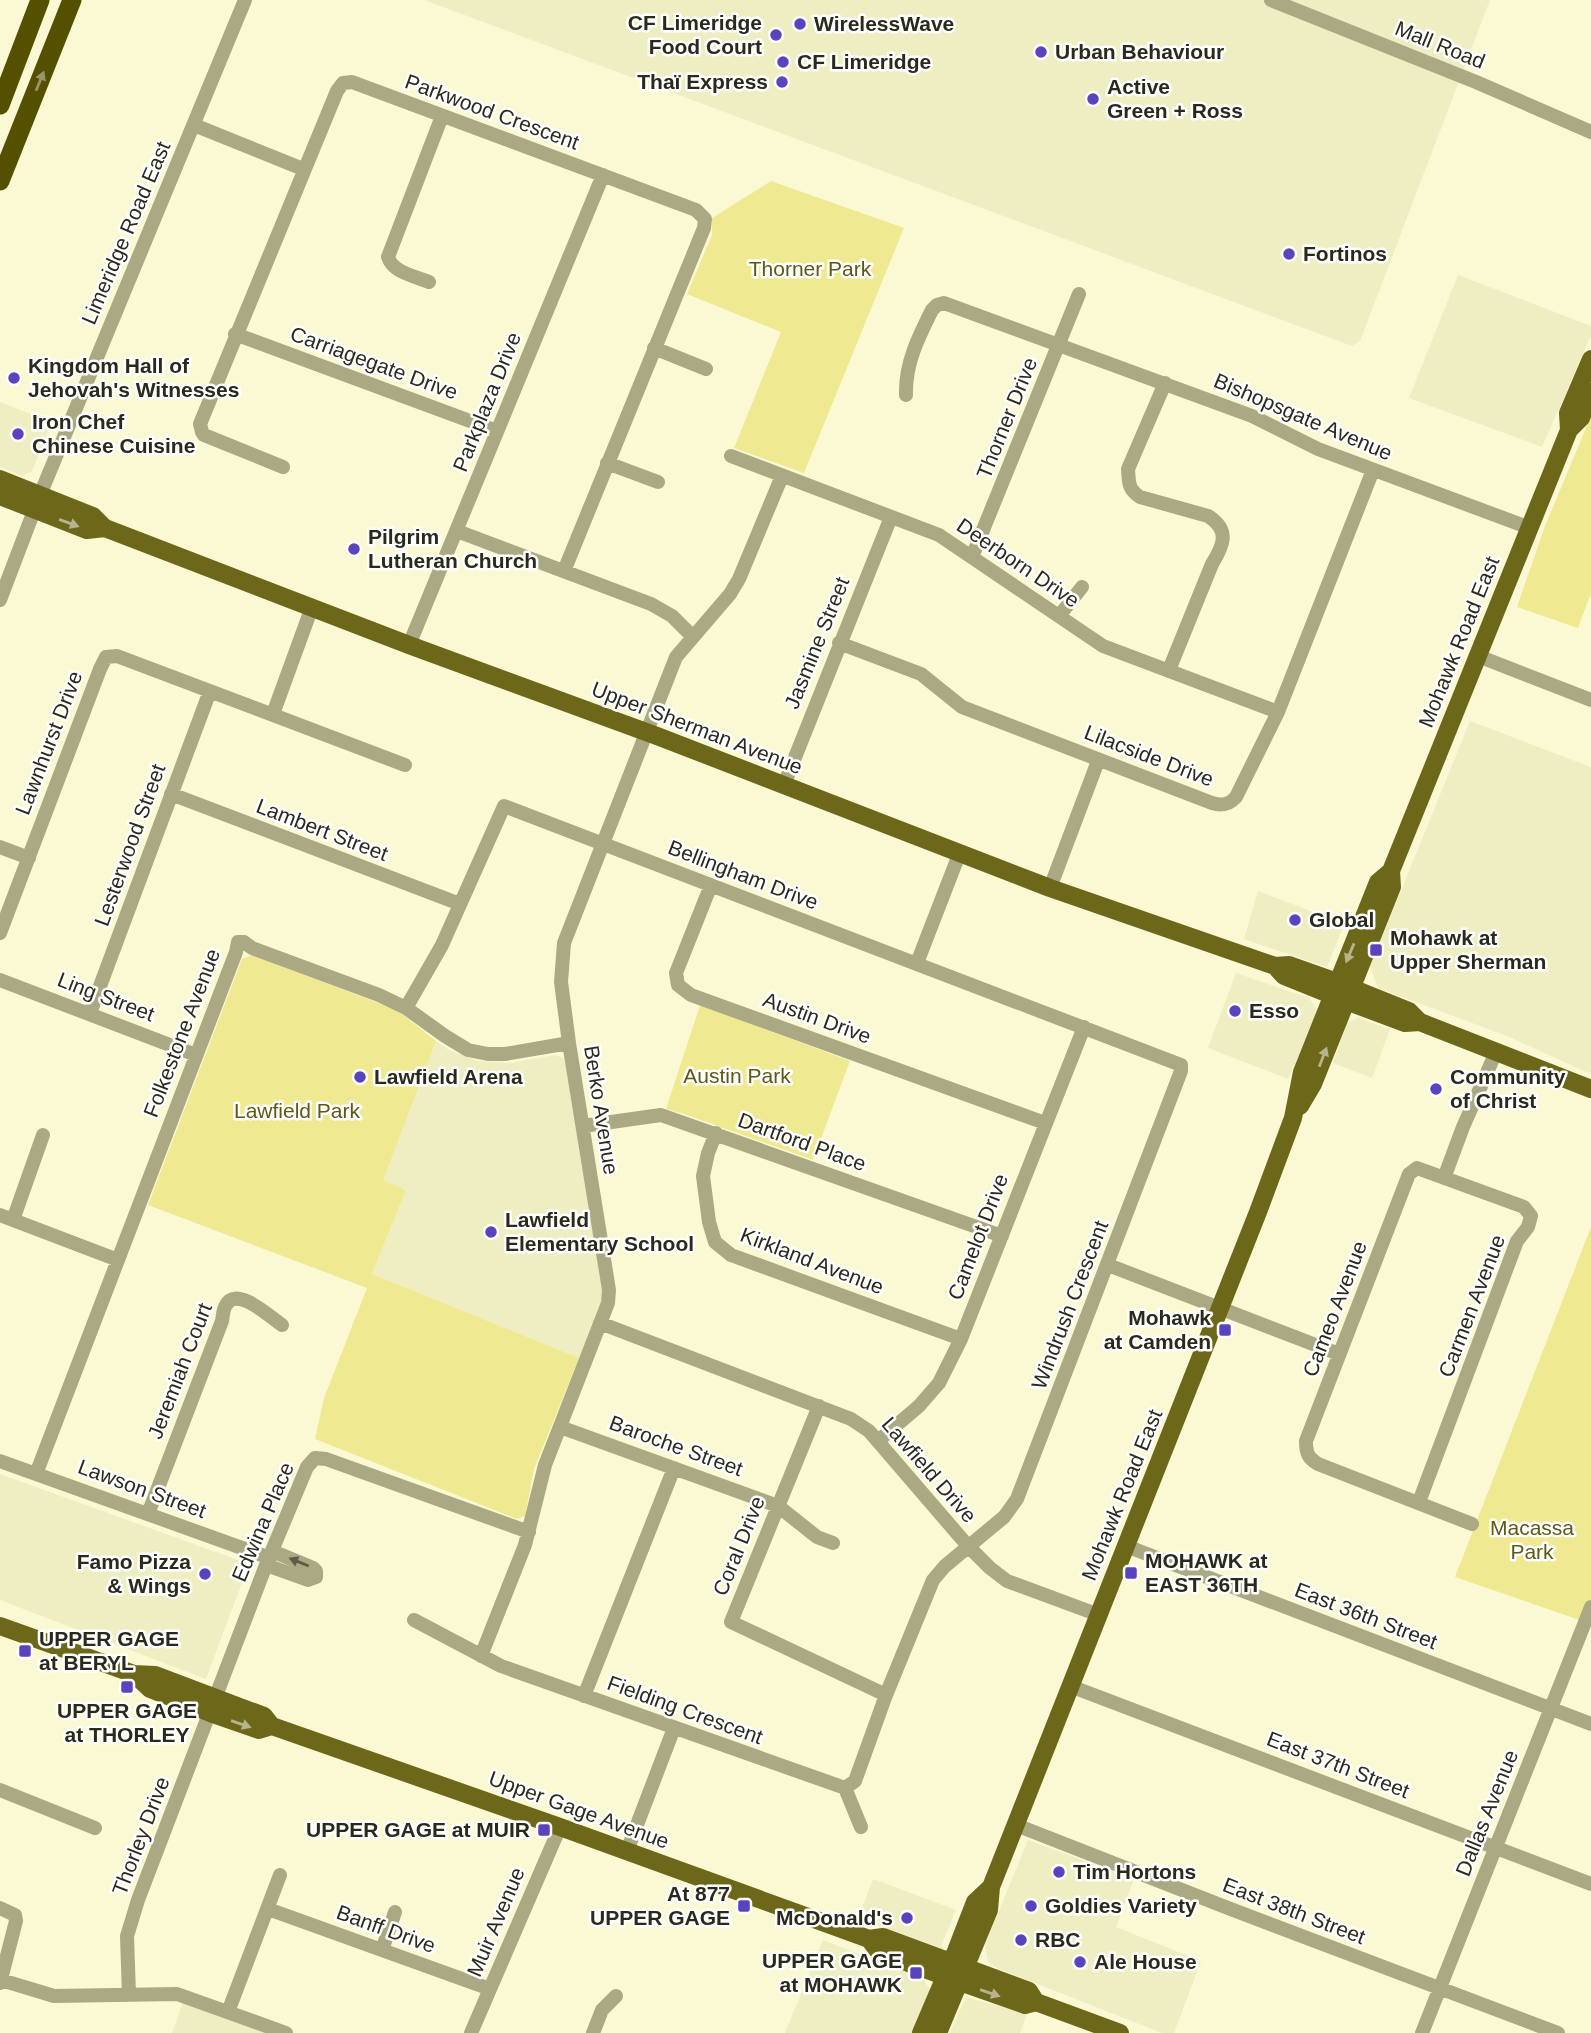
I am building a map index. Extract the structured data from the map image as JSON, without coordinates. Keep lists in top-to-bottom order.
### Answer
{
  "streets": {
    "main road": ["Mohawk Road East", "Upper Sherman Avenue", "Upper Gage Avenue"],
    "street": [
      "Mall Road",
      "Parkwood Crescent",
      "Limeridge Road East",
      "Carriagegate Drive",
      "Parkplaza Drive",
      "Bishopsgate Avenue",
      "Thorner Drive",
      "Deerborn Drive",
      "Jasmine Street",
      "Lawnhurst Drive",
      "Lilacside Drive",
      "Lambert Street",
      "Lesterwood Street",
      "Bellingham Drive",
      "Ling Street",
      "Austin Drive",
      "Folkestone Avenue",
      "Berko Avenue",
      "Dartford Place",
      "Camelot Drive",
      "Kirkland Avenue",
      "Windrush Crescent",
      "Carmen Avenue",
      "Cameo Avenue",
      "Jeremiah Court",
      "Baroche Street",
      "Lawfield Drive",
      "Lawson Street",
      "Edwina Place",
      "Coral Drive",
      "East 36th Street",
      "Fielding Crescent",
      "East 37th Street",
      "Dallas Avenue",
      "Thorley Drive",
      "East 38th Street",
      "Muir Avenue",
      "Banff Drive"
    ]
  },
  "crossings": [
    ["Parkwood Crescent", "Carriagegate Drive"],
    ["Parkwood Crescent", "Parkplaza Drive"],
    ["Limeridge Road East", "Upper Sherman Avenue"],
    ["Carriagegate Drive", "Parkplaza Drive"],
    ["Parkplaza Drive", "Upper Sherman Avenue"],
    ["Bishopsgate Avenue", "Thorner Drive"],
    ["Bishopsgate Avenue", "Mohawk Road East"],
    ["Bishopsgate Avenue", "Lilacside Drive"],
    ["Thorner Drive", "Deerborn Drive"],
    ["Deerborn Drive", "Jasmine Street"],
    ["Deerborn Drive", "Lilacside Drive"],
    ["Deerborn Drive", "Berko Avenue"],
    ["Mohawk Road East", "Upper Sherman Avenue"],
    ["Mohawk Road East", "Lawfield Drive"],
    ["Mohawk Road East", "East 36th Street"],
    ["Mohawk Road East", "East 37th Street"],
    ["Mohawk Road East", "Upper Gage Avenue"],
    ["Mohawk Road East", "East 38th Street"],
    ["Jasmine Street", "Upper Sherman Avenue"],
    ["Jasmine Street", "Lilacside Drive"],
    ["Upper Sherman Avenue", "Berko Avenue"],
    ["Lawnhurst Drive", "Lesterwood Street"],
    ["Lambert Street", "Lesterwood Street"],
    ["Lambert Street", "Bellingham Drive"],
    ["Lesterwood Street", "Ling Street"],
    ["Bellingham Drive", "Austin Drive"],
    ["Bellingham Drive", "Folkestone Avenue"],
    ["Bellingham Drive", "Berko Avenue"],
    ["Bellingham Drive", "Camelot Drive"],
    ["Bellingham Drive", "Windrush Crescent"],
    ["Ling Street", "Folkestone Avenue"],
    ["Austin Drive", "Camelot Drive"],
    ["Folkestone Avenue", "Berko Avenue"],
    ["Folkestone Avenue", "Lawson Street"],
    ["Berko Avenue", "Dartford Place"],
    ["Berko Avenue", "Baroche Street"],
    ["Berko Avenue", "Lawfield Drive"],
    ["Berko Avenue", "Edwina Place"],
    ["Dartford Place", "Camelot Drive"],
    ["Dartford Place", "Kirkland Avenue"],
    ["Camelot Drive", "Kirkland Avenue"],
    ["Camelot Drive", "Lawfield Drive"],
    ["Windrush Crescent", "Lawfield Drive"],
    ["Carmen Avenue", "Cameo Avenue"],
    ["Jeremiah Court", "Lawson Street"],
    ["Baroche Street", "Coral Drive"],
    ["Baroche Street", "Fielding Crescent"],
    ["Lawfield Drive", "Coral Drive"],
    ["Lawson Street", "Edwina Place"],
    ["Edwina Place", "Upper Gage Avenue"],
    ["Edwina Place", "Thorley Drive"],
    ["East 36th Street", "Dallas Avenue"],
    ["East 37th Street", "Dallas Avenue"],
    ["Upper Gage Avenue", "Thorley Drive"],
    ["Upper Gage Avenue", "Muir Avenue"],
    ["Dallas Avenue", "East 38th Street"],
    ["Muir Avenue", "Banff Drive"]
  ],
  "parks": [
    "Thorner Park",
    "Austin Park",
    "Lawfield Park",
    "Macassa Park"
  ],
  "places": {
    "other": [
      "WirelessWave",
      "CF Limeridge Food Court",
      "Urban Behaviour",
      "CF Limeridge",
      "Thaï Express",
      "Active Green + Ross",
      "Fortinos",
      "Kingdom Hall of Jehovah's Witnesses",
      "Iron Chef Chinese Cuisine",
      "Pilgrim Lutheran Church",
      "Global",
      "Esso",
      "Lawfield Arena",
      "Community of Christ",
      "Lawfield Elementary School",
      "Famo Pizza & Wings",
      "Tim Hortons",
      "Goldies Variety",
      "McDonald's",
      "RBC",
      "Ale House"
    ],
    "transit": [
      "Mohawk at Upper Sherman",
      "Mohawk at Camden",
      "MOHAWK at EAST 36TH",
      "UPPER GAGE at BERYL",
      "UPPER GAGE at THORLEY",
      "UPPER GAGE at MUIR",
      "At 877 UPPER GAGE",
      "UPPER GAGE at MOHAWK"
    ]
  }
}
